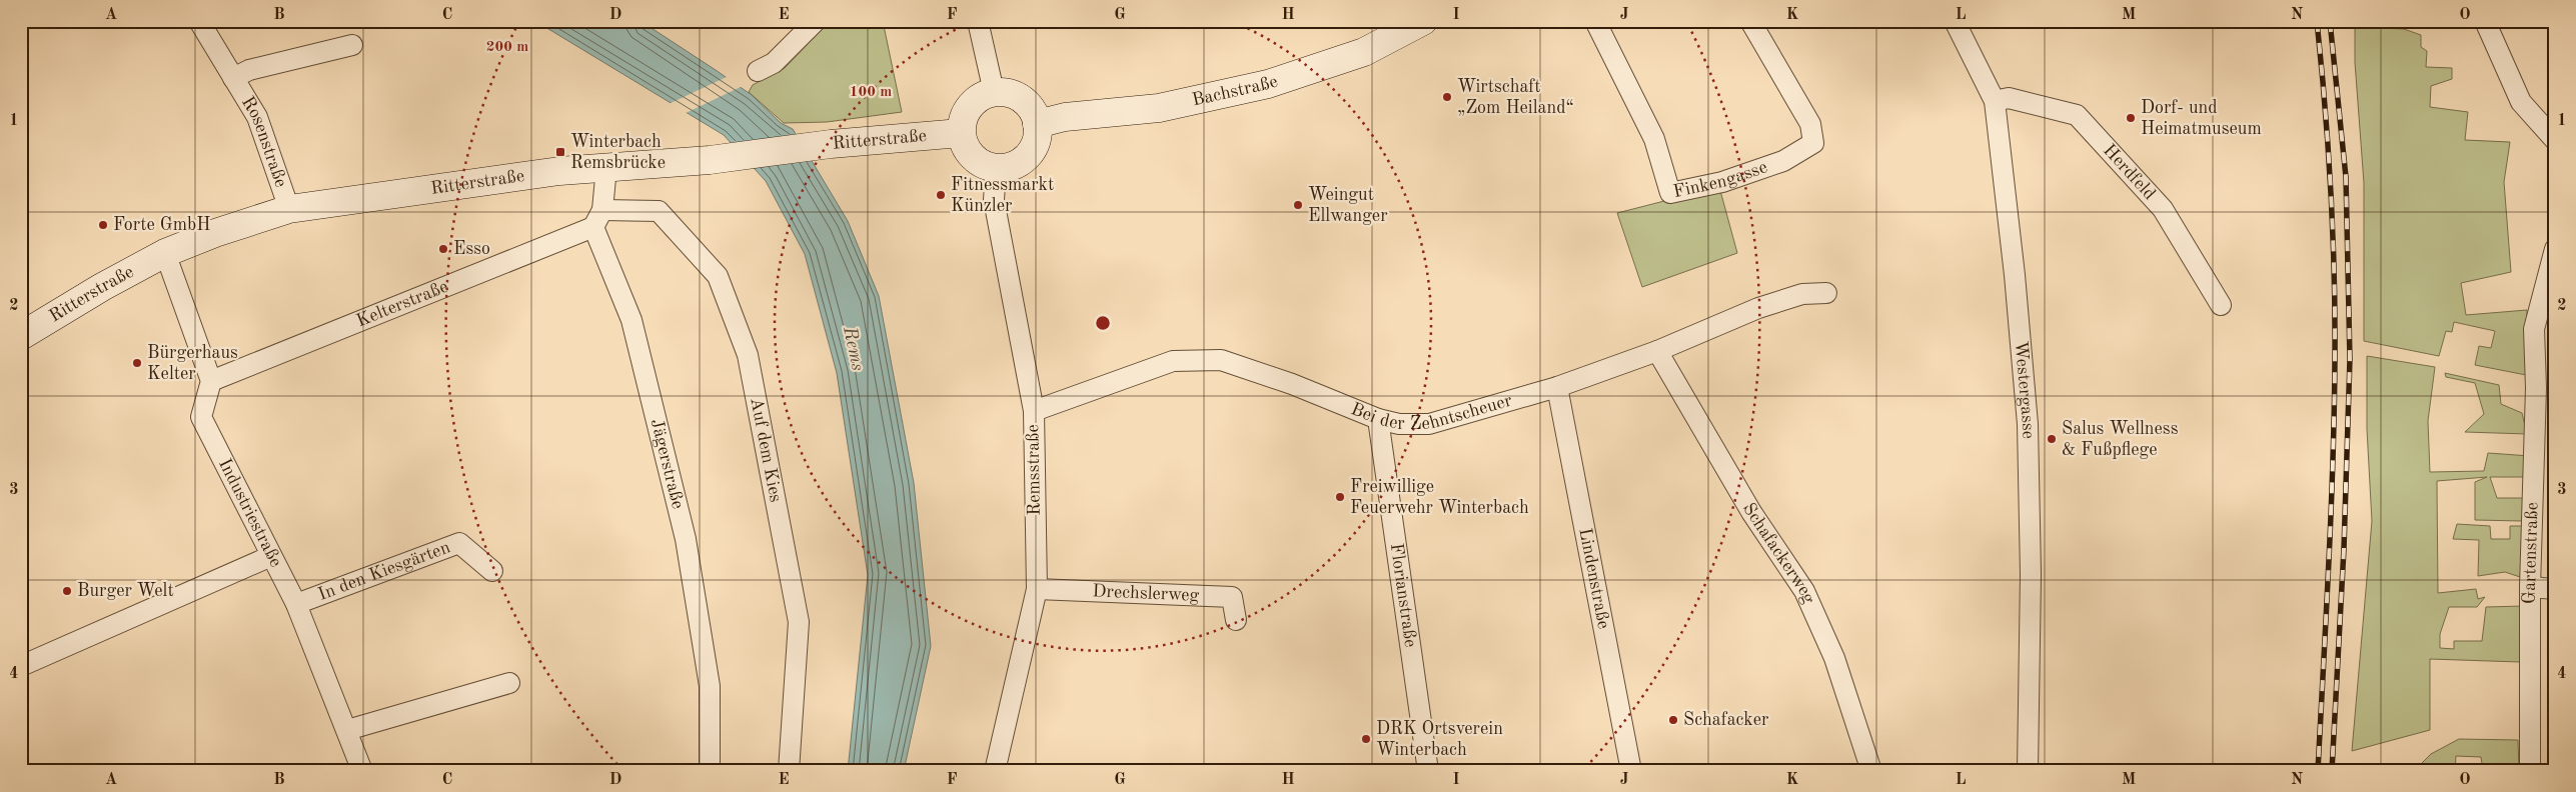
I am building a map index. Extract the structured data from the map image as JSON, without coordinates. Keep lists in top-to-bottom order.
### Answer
{
  "streets": {
    "main road": ["Bachstraße", "Ritterstraße"],
    "street": [
      "Rosenstraße",
      "Herdfeld",
      "Finkengasse",
      "Kelterstraße",
      "Westergasse",
      "Bei der Zehntscheuer",
      "Auf dem Kies",
      "Jägerstraße",
      "Remsstraße",
      "Industriestraße",
      "Schafackerweg",
      "Gartenstraße",
      "In den Kiesgärten",
      "Lindenstraße",
      "Drechslerweg",
      "Florianstraße"
    ]
  },
  "crossings": [
    ["Bachstraße", "Ritterstraße"],
    ["Bachstraße", "Remsstraße"],
    ["Ritterstraße", "Rosenstraße"],
    ["Ritterstraße", "Jägerstraße"],
    ["Ritterstraße", "Remsstraße"],
    ["Herdfeld", "Westergasse"],
    ["Kelterstraße", "Auf dem Kies"],
    ["Kelterstraße", "Jägerstraße"],
    ["Kelterstraße", "Industriestraße"],
    ["Bei der Zehntscheuer", "Remsstraße"],
    ["Bei der Zehntscheuer", "Schafackerweg"],
    ["Bei der Zehntscheuer", "Lindenstraße"],
    ["Bei der Zehntscheuer", "Florianstraße"],
    ["Auf dem Kies", "Jägerstraße"],
    ["Remsstraße", "Drechslerweg"],
    ["Industriestraße", "In den Kiesgärten"]
  ],
  "water": ["Rems"],
  "places": {
    "other": [
      "Wirtschaft „Zom Heiland“",
      "Dorf- und Heimatmuseum",
      "Fitnessmarkt Künzler",
      "Weingut Ellwanger",
      "Forte GmbH",
      "Esso",
      "Bürgerhaus Kelter",
      "Salus Wellness & Fußpflege",
      "Freiwillige Feuerwehr Winterbach",
      "Burger Welt",
      "Schafacker",
      "DRK Ortsverein Winterbach"
    ],
    "transit": ["Winterbach Remsbrücke"]
  },
  "grid": {
    "columns": [
      "A",
      "B",
      "C",
      "D",
      "E",
      "F",
      "G",
      "H",
      "I",
      "J",
      "K",
      "L",
      "M",
      "N",
      "O"
    ],
    "rows": [
      "1",
      "2",
      "3",
      "4"
    ]
  },
  "rings": ["200 m", "100 m"]
}
